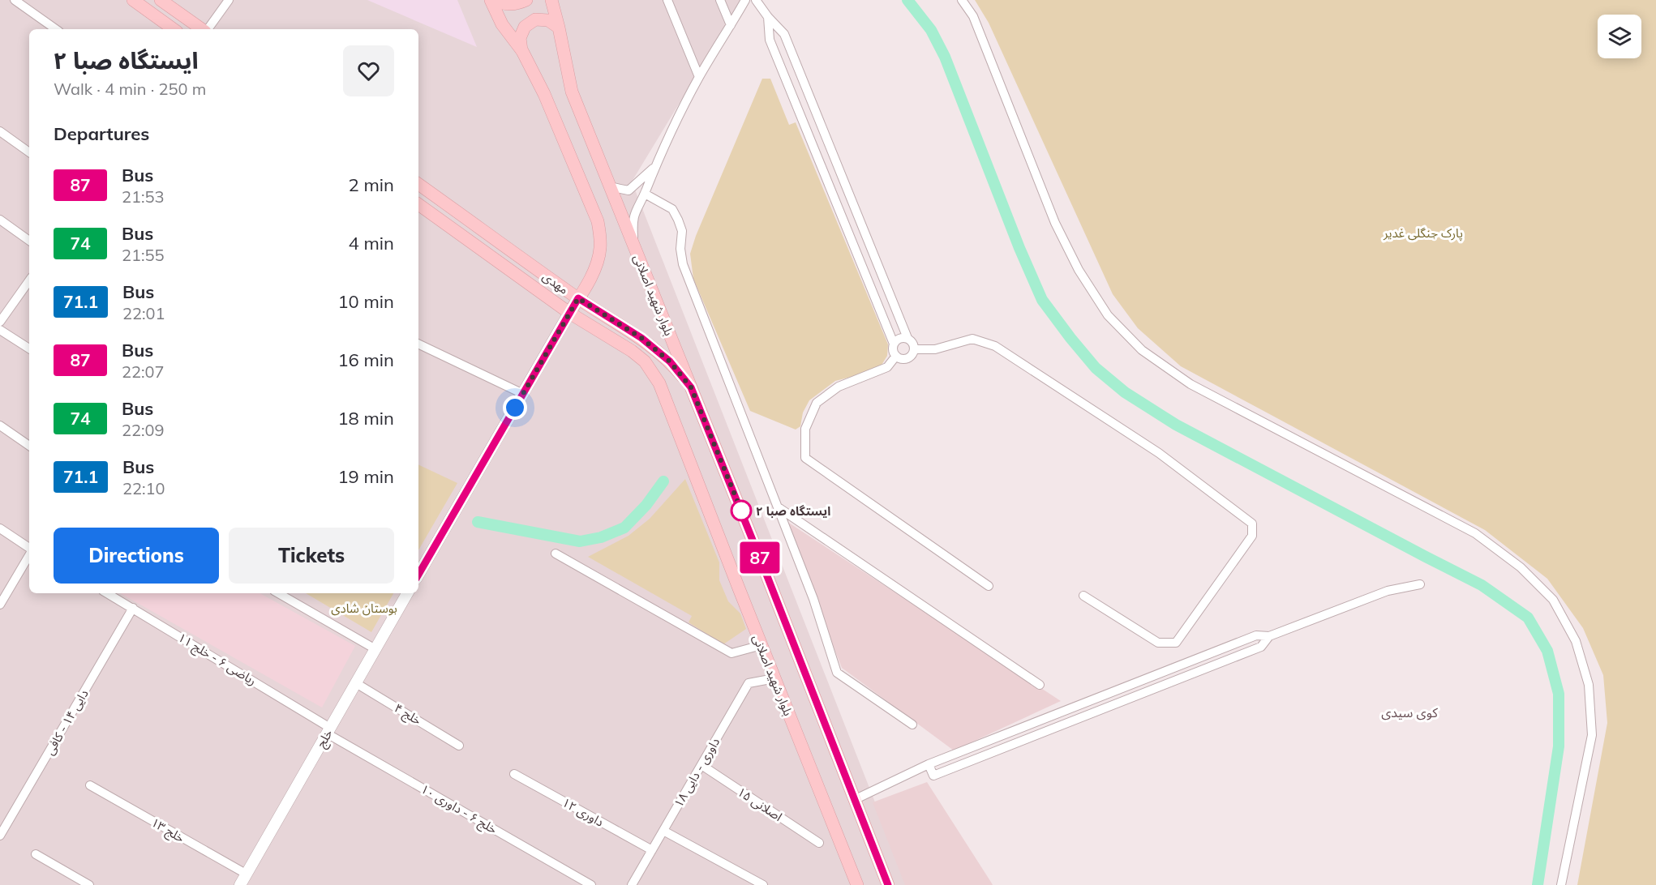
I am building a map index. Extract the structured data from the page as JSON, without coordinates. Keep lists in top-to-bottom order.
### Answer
{
  "streets": {
    "main road": ["مهدی", "بلوار شهید اصلانی"],
    "street": [
      "ریاضی ۶ - خلج ۱۱",
      "خلج ۴",
      "دایی ۱۴ - کافی",
      "خلج",
      "داوری - دایی ۱۸",
      "اصلانی ۱۵",
      "خلج ۶ - داوری ۱۰",
      "داوری ۱۲",
      "خلج ۱۳"
    ]
  },
  "crossings": [
    ["مهدی", "بلوار شهید اصلانی"],
    ["بلوار شهید اصلانی", "داوری - دایی ۱۸"],
    ["ریاضی ۶ - خلج ۱۱", "دایی ۱۴ - کافی"],
    ["ریاضی ۶ - خلج ۱۱", "خلج"],
    ["ریاضی ۶ - خلج ۱۱", "خلج ۶ - داوری ۱۰"],
    ["خلج ۴", "خلج"],
    ["خلج", "خلج ۶ - داوری ۱۰"],
    ["خلج", "خلج ۱۳"],
    ["داوری - دایی ۱۸", "اصلانی ۱۵"],
    ["داوری - دایی ۱۸", "داوری ۱۲"]
  ],
  "districts": ["کوی سیدی"],
  "parks": ["پارک جنگلی غدیر", "بوستان شادی"],
  "places": ["ایستگاه صبا ۲"],
  "lines": ["bus line 87"],
  "page": {
    "on_map": "87",
    "heading": [
      ["ایستگاه صبا ۲", "Walk · 4 min · 250 m"],
      "Departures"
    ],
    "list": [
      {
        "mark": "87",
        "name": "Bus",
        "note": "21:53",
        "value": "2 min"
      },
      {
        "mark": "74",
        "name": "Bus",
        "note": "21:55",
        "value": "4 min"
      },
      {
        "mark": "71.1",
        "name": "Bus",
        "note": "22:01",
        "value": "10 min"
      },
      {
        "mark": "87",
        "name": "Bus",
        "note": "22:07",
        "value": "16 min"
      },
      {
        "mark": "74",
        "name": "Bus",
        "note": "22:09",
        "value": "18 min"
      },
      {
        "mark": "71.1",
        "name": "Bus",
        "note": "22:10",
        "value": "19 min"
      }
    ],
    "buttons": ["Directions", "Tickets"]
  }
}
